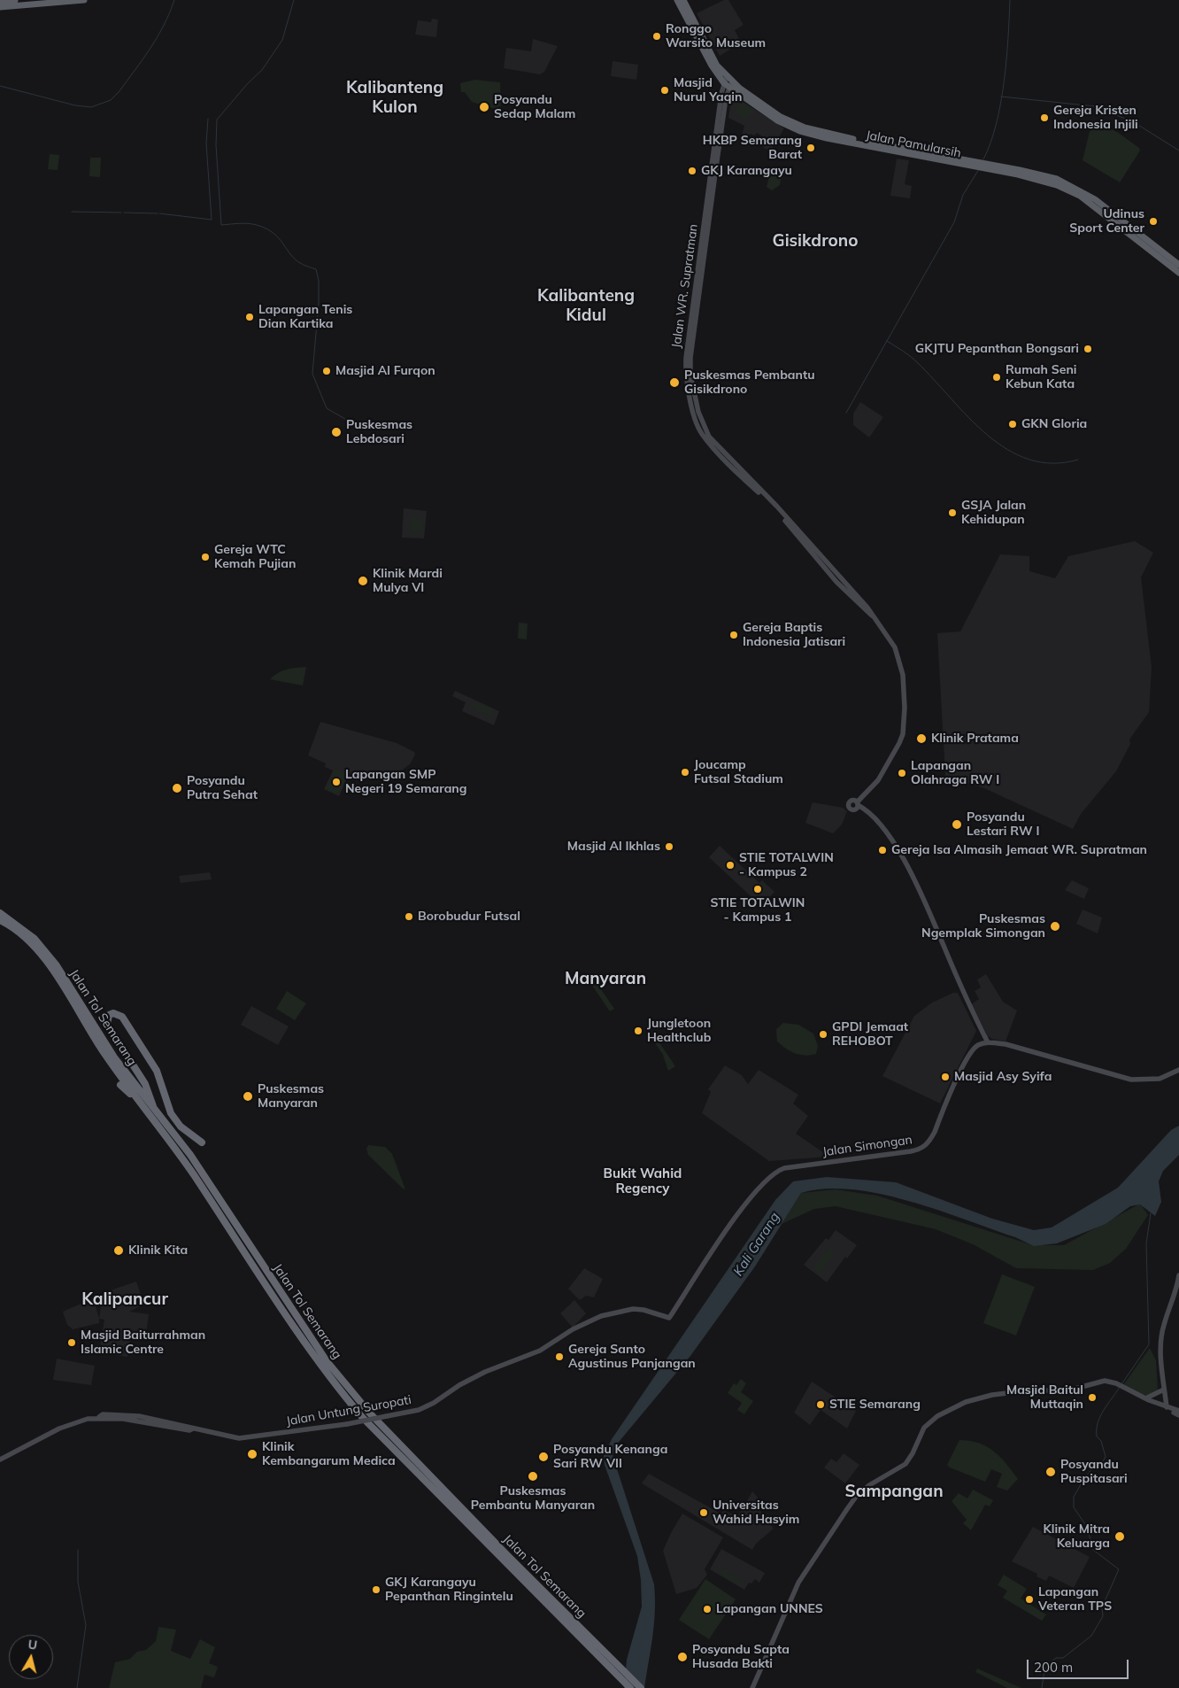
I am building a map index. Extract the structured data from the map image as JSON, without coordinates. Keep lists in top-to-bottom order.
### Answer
{
  "streets": {
    "highway": ["Jalan Pamularsih", "Jalan Tol Semarang"],
    "main road": ["Jalan WR. Supratman", "Jalan Simongan", "Jalan Untung Suropati"]
  },
  "crossings": [
    ["Jalan Pamularsih", "Jalan WR. Supratman"],
    ["Jalan WR. Supratman", "Jalan Simongan"],
    ["Jalan Simongan", "Jalan Untung Suropati"]
  ],
  "districts": [
    "Kalibanteng Kulon",
    "Gisikdrono",
    "Kalibanteng Kidul",
    "Manyaran",
    "Bukit Wahid Regency",
    "Kalipancur",
    "Sampangan"
  ],
  "water": ["Kali Garang"],
  "places": [
    "Ronggo Warsito Museum",
    "Masjid Nurul Yaqin",
    "Posyandu Sedap Malam",
    "Gereja Kristen Indonesia Injili",
    "HKBP Semarang Barat",
    "GKJ Karangayu",
    "Udinus Sport Center",
    "Lapangan Tenis Dian Kartika",
    "GKJTU Pepanthan Bongsari",
    "Masjid Al Furqon",
    "Rumah Seni Kebun Kata",
    "Puskesmas Pembantu Gisikdrono",
    "GKN Gloria",
    "Puskesmas Lebdosari",
    "GSJA Jalan Kehidupan",
    "Gereja WTC Kemah Pujian",
    "Klinik Mardi Mulya VI",
    "Gereja Baptis Indonesia Jatisari",
    "Klinik Pratama",
    "Joucamp Futsal Stadium",
    "Lapangan Olahraga RW I",
    "Lapangan SMP Negeri 19 Semarang",
    "Posyandu Putra Sehat",
    "Posyandu Lestari RW I",
    "Masjid Al Ikhlas",
    "Gereja Isa Almasih Jemaat WR. Supratman",
    "STIE TOTALWIN - Kampus 2",
    "STIE TOTALWIN - Kampus 1",
    "Borobudur Futsal",
    "Puskesmas Ngemplak Simongan",
    "Jungletoon Healthclub",
    "GPDI Jemaat REHOBOT",
    "Masjid Asy Syifa",
    "Puskesmas Manyaran",
    "Klinik Kita",
    "Masjid Baiturrahman Islamic Centre",
    "Gereja Santo Agustinus Panjangan",
    "Masjid Baitul Muttaqin",
    "STIE Semarang",
    "Klinik Kembangarum Medica",
    "Posyandu Kenanga Sari RW VII",
    "Posyandu Puspitasari",
    "Puskesmas Pembantu Manyaran",
    "Universitas Wahid Hasyim",
    "Klinik Mitra Keluarga",
    "GKJ Karangayu Pepanthan Ringintelu",
    "Lapangan Veteran TPS",
    "Lapangan UNNES",
    "Posyandu Sapta Husada Bakti"
  ],
  "scale_bar": "200 m",
  "north": "top"
}
